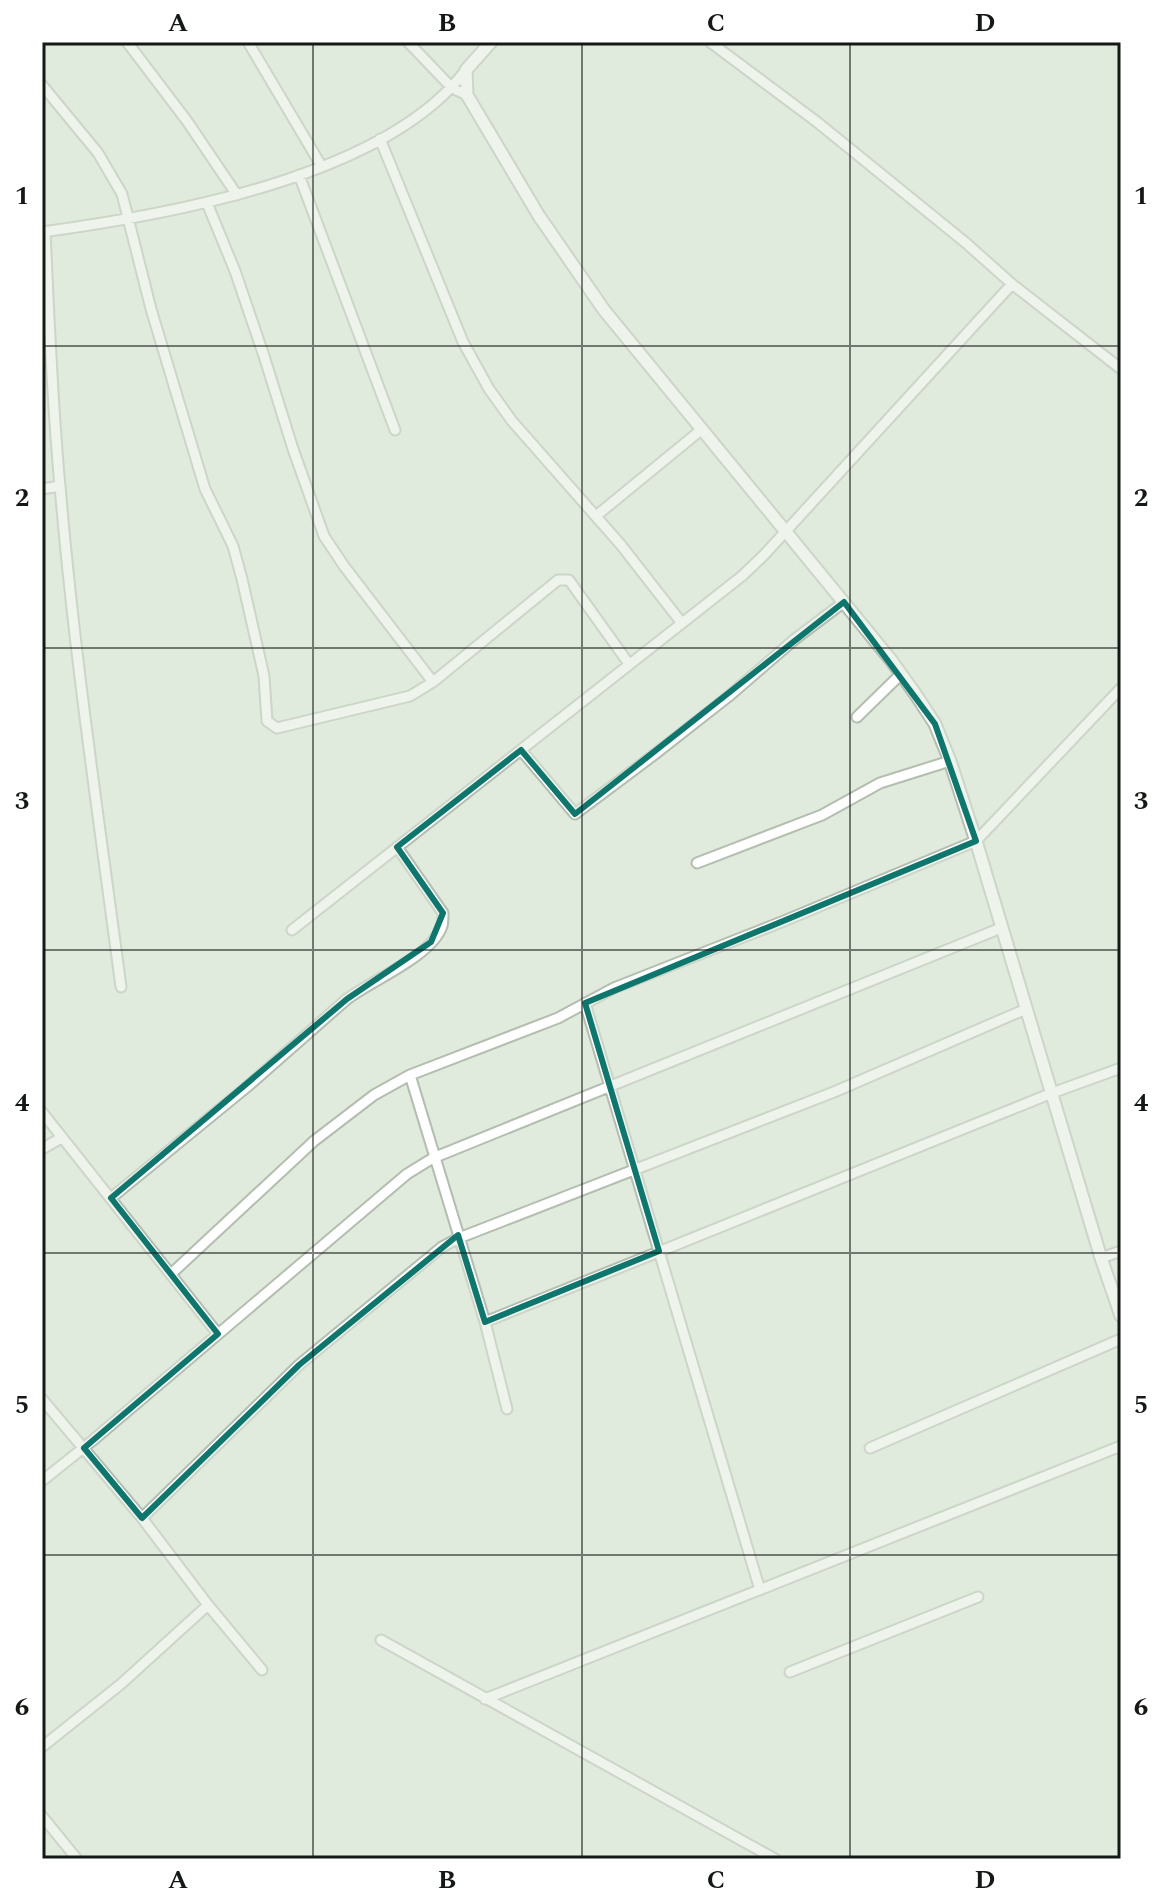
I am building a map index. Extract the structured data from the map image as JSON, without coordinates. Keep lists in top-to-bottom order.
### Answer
{
  "grid": {
    "columns": [
      "A",
      "B",
      "C",
      "D"
    ],
    "rows": [
      "1",
      "2",
      "3",
      "4",
      "5",
      "6"
    ]
  }
}
